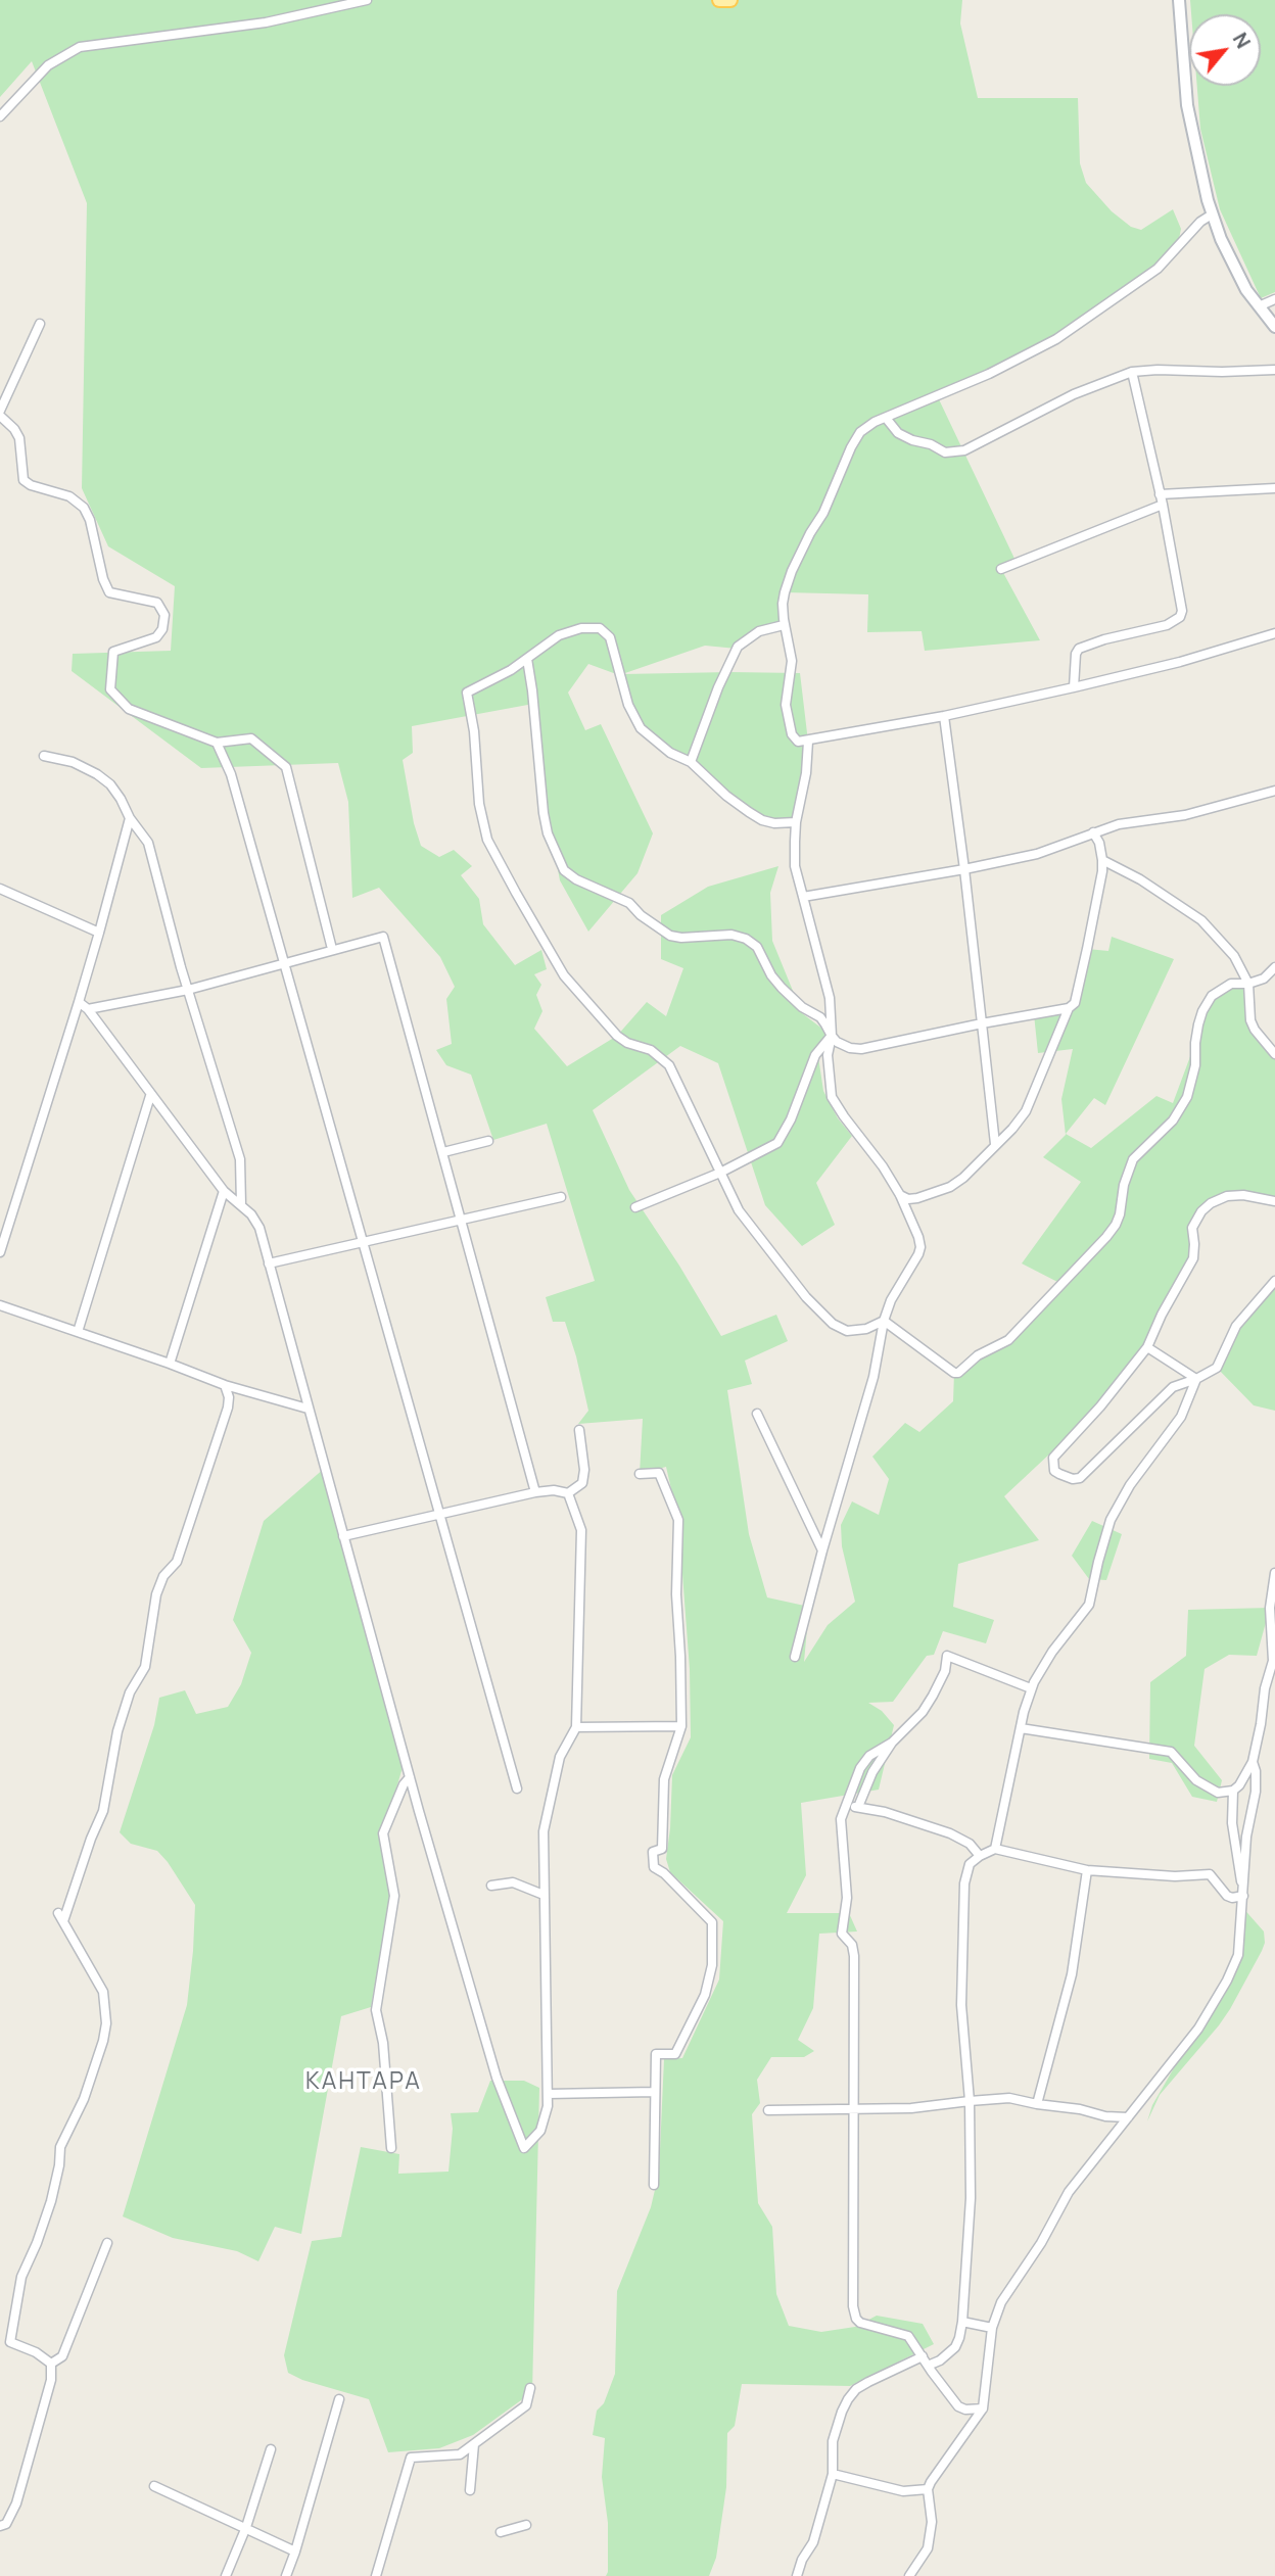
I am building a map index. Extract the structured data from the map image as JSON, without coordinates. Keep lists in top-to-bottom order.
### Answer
{
  "districts": ["КАНТАРА"],
  "north": "top right"
}
